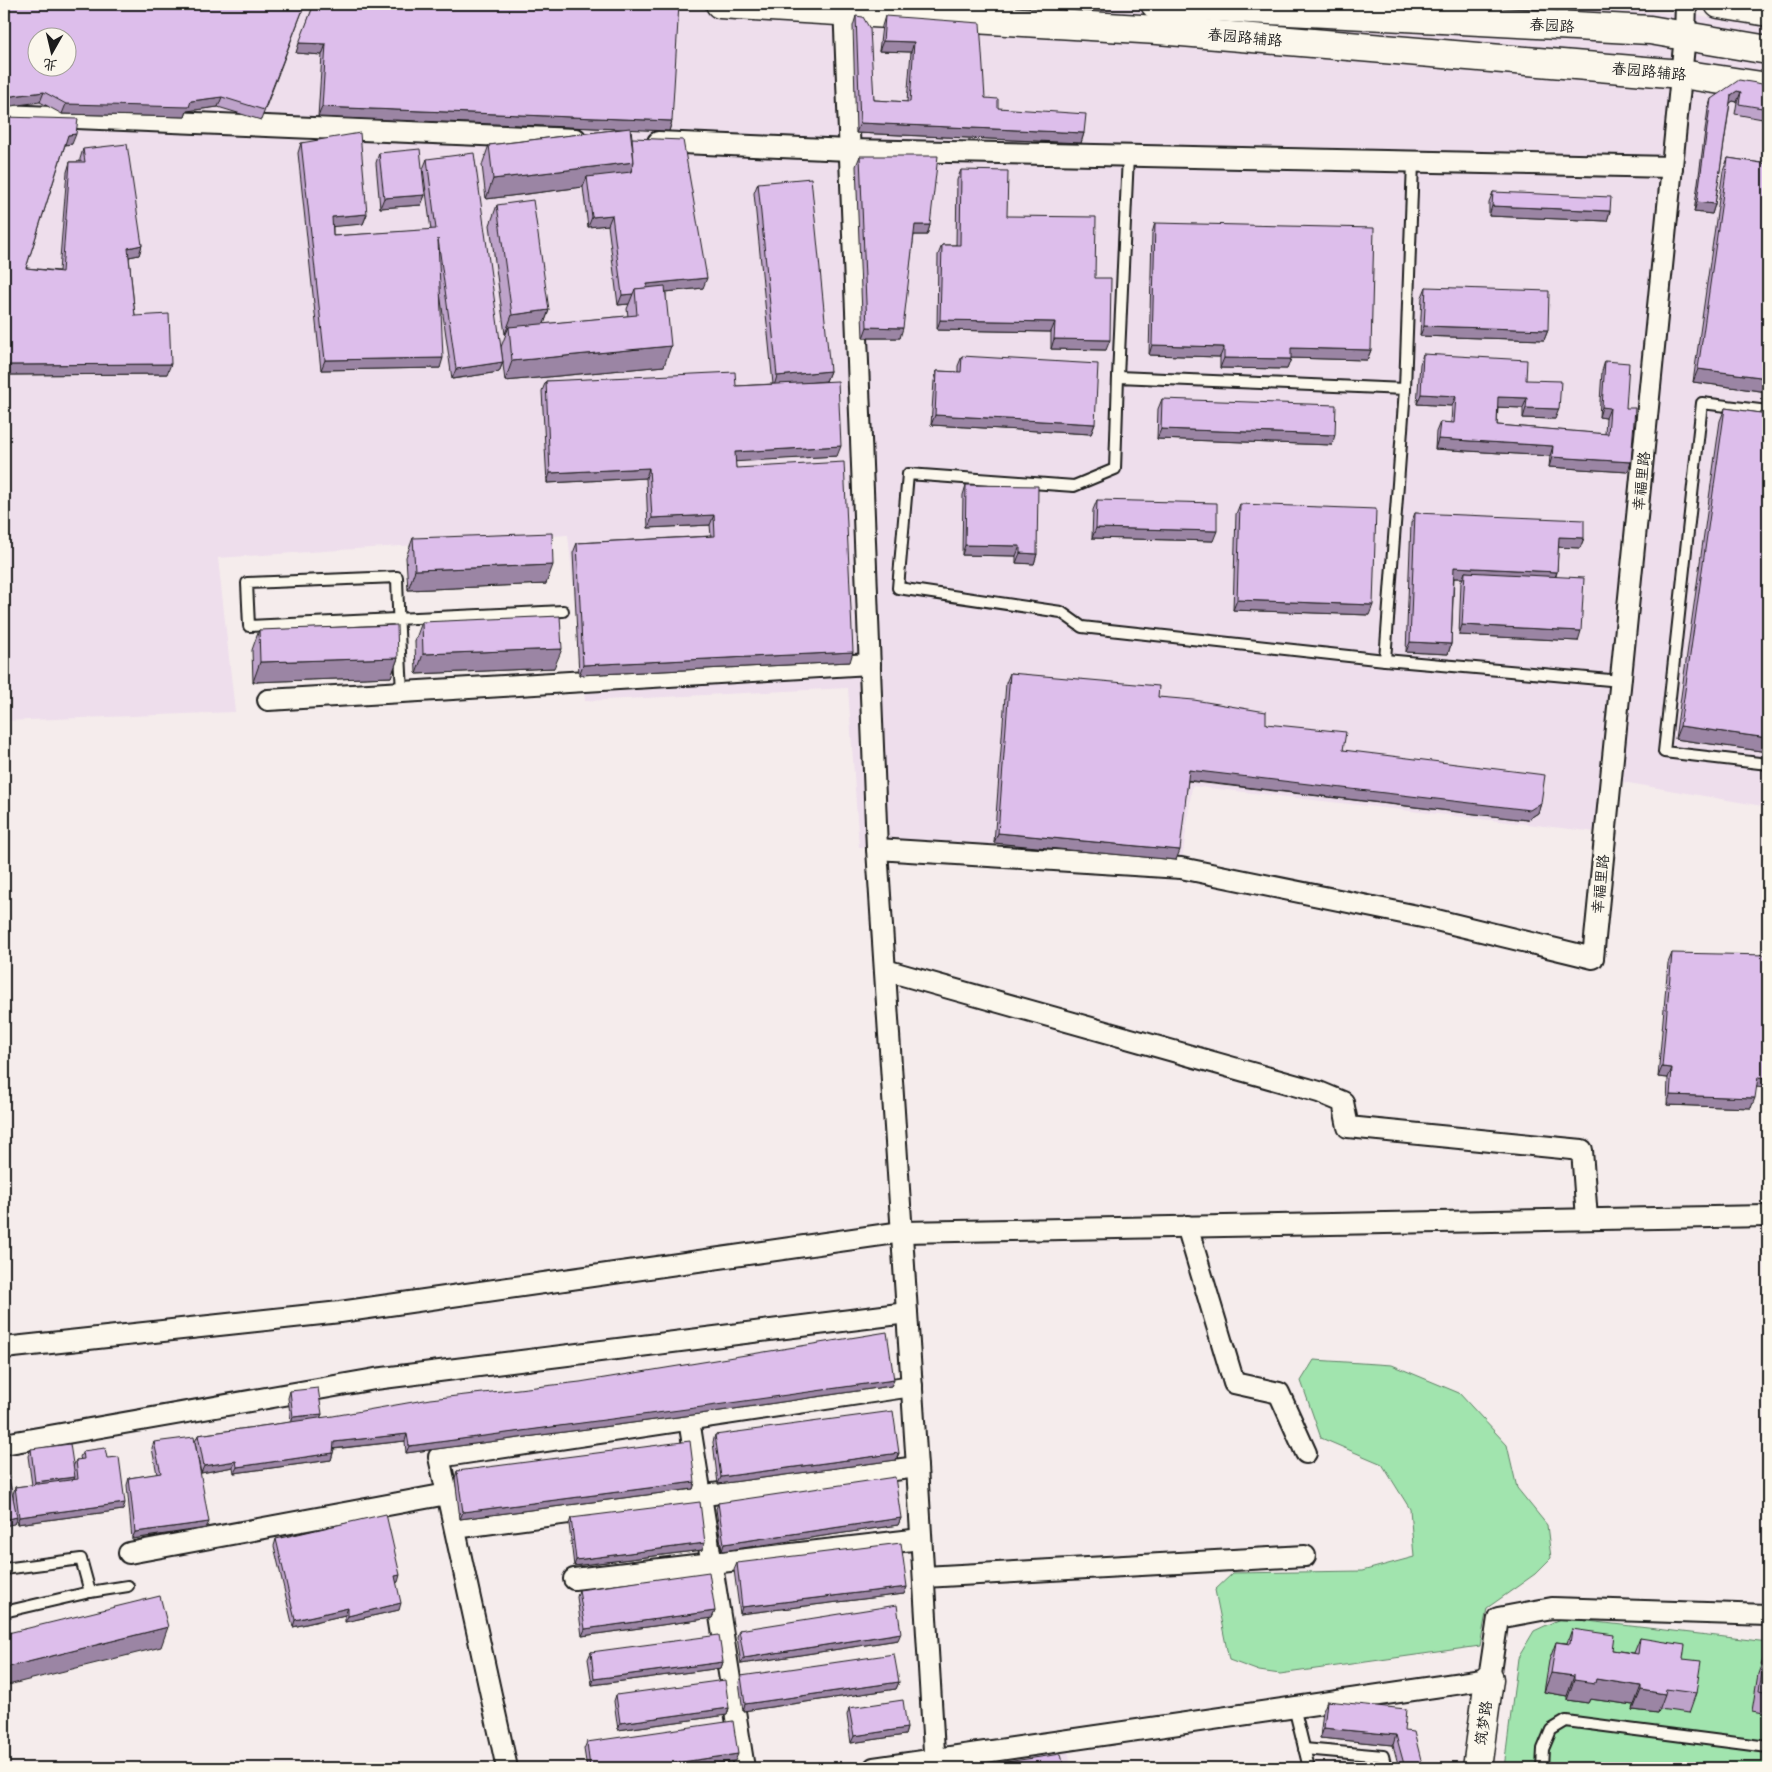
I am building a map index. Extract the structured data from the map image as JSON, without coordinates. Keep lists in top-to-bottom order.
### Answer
{
  "streets": {
    "street": [
      "春园路",
      "春园路辅路",
      "幸福里路",
      "筑梦路"
    ]
  },
  "crossings": [
    ["春园路", "幸福里路"],
    ["春园路辅路", "幸福里路"]
  ],
  "north": "bottom"
}
